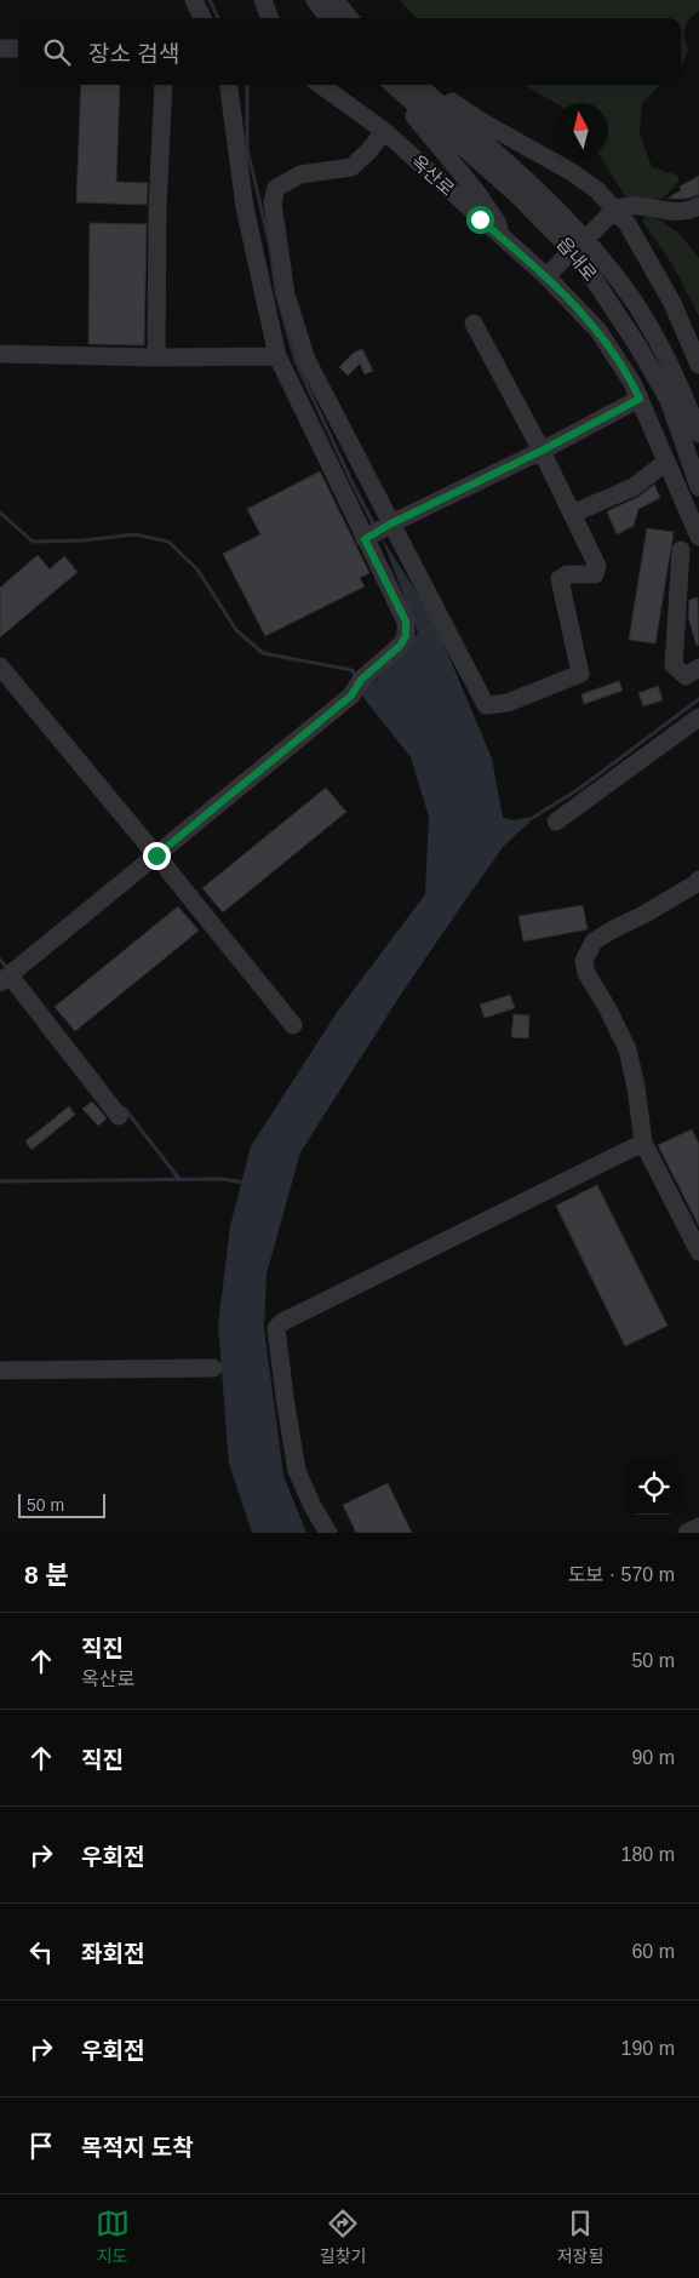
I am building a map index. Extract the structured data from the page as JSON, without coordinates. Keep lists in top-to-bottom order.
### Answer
{
  "streets": {
    "street": ["옥산로", "읍내로"]
  },
  "scale_bar": "50 m",
  "north": "top",
  "page": {
    "search": "장소 검색",
    "scale": "50 m",
    "heading": ["8 분", "도보 · 570 m"],
    "list": [
      ["직진", "옥산로", "50 m"],
      ["직진", "90 m"],
      ["우회전", "180 m"],
      ["좌회전", "60 m"],
      ["우회전", "190 m"],
      "목적지 도착"
    ],
    "nav": ["지도", "길찾기", "저장됨"]
  }
}
